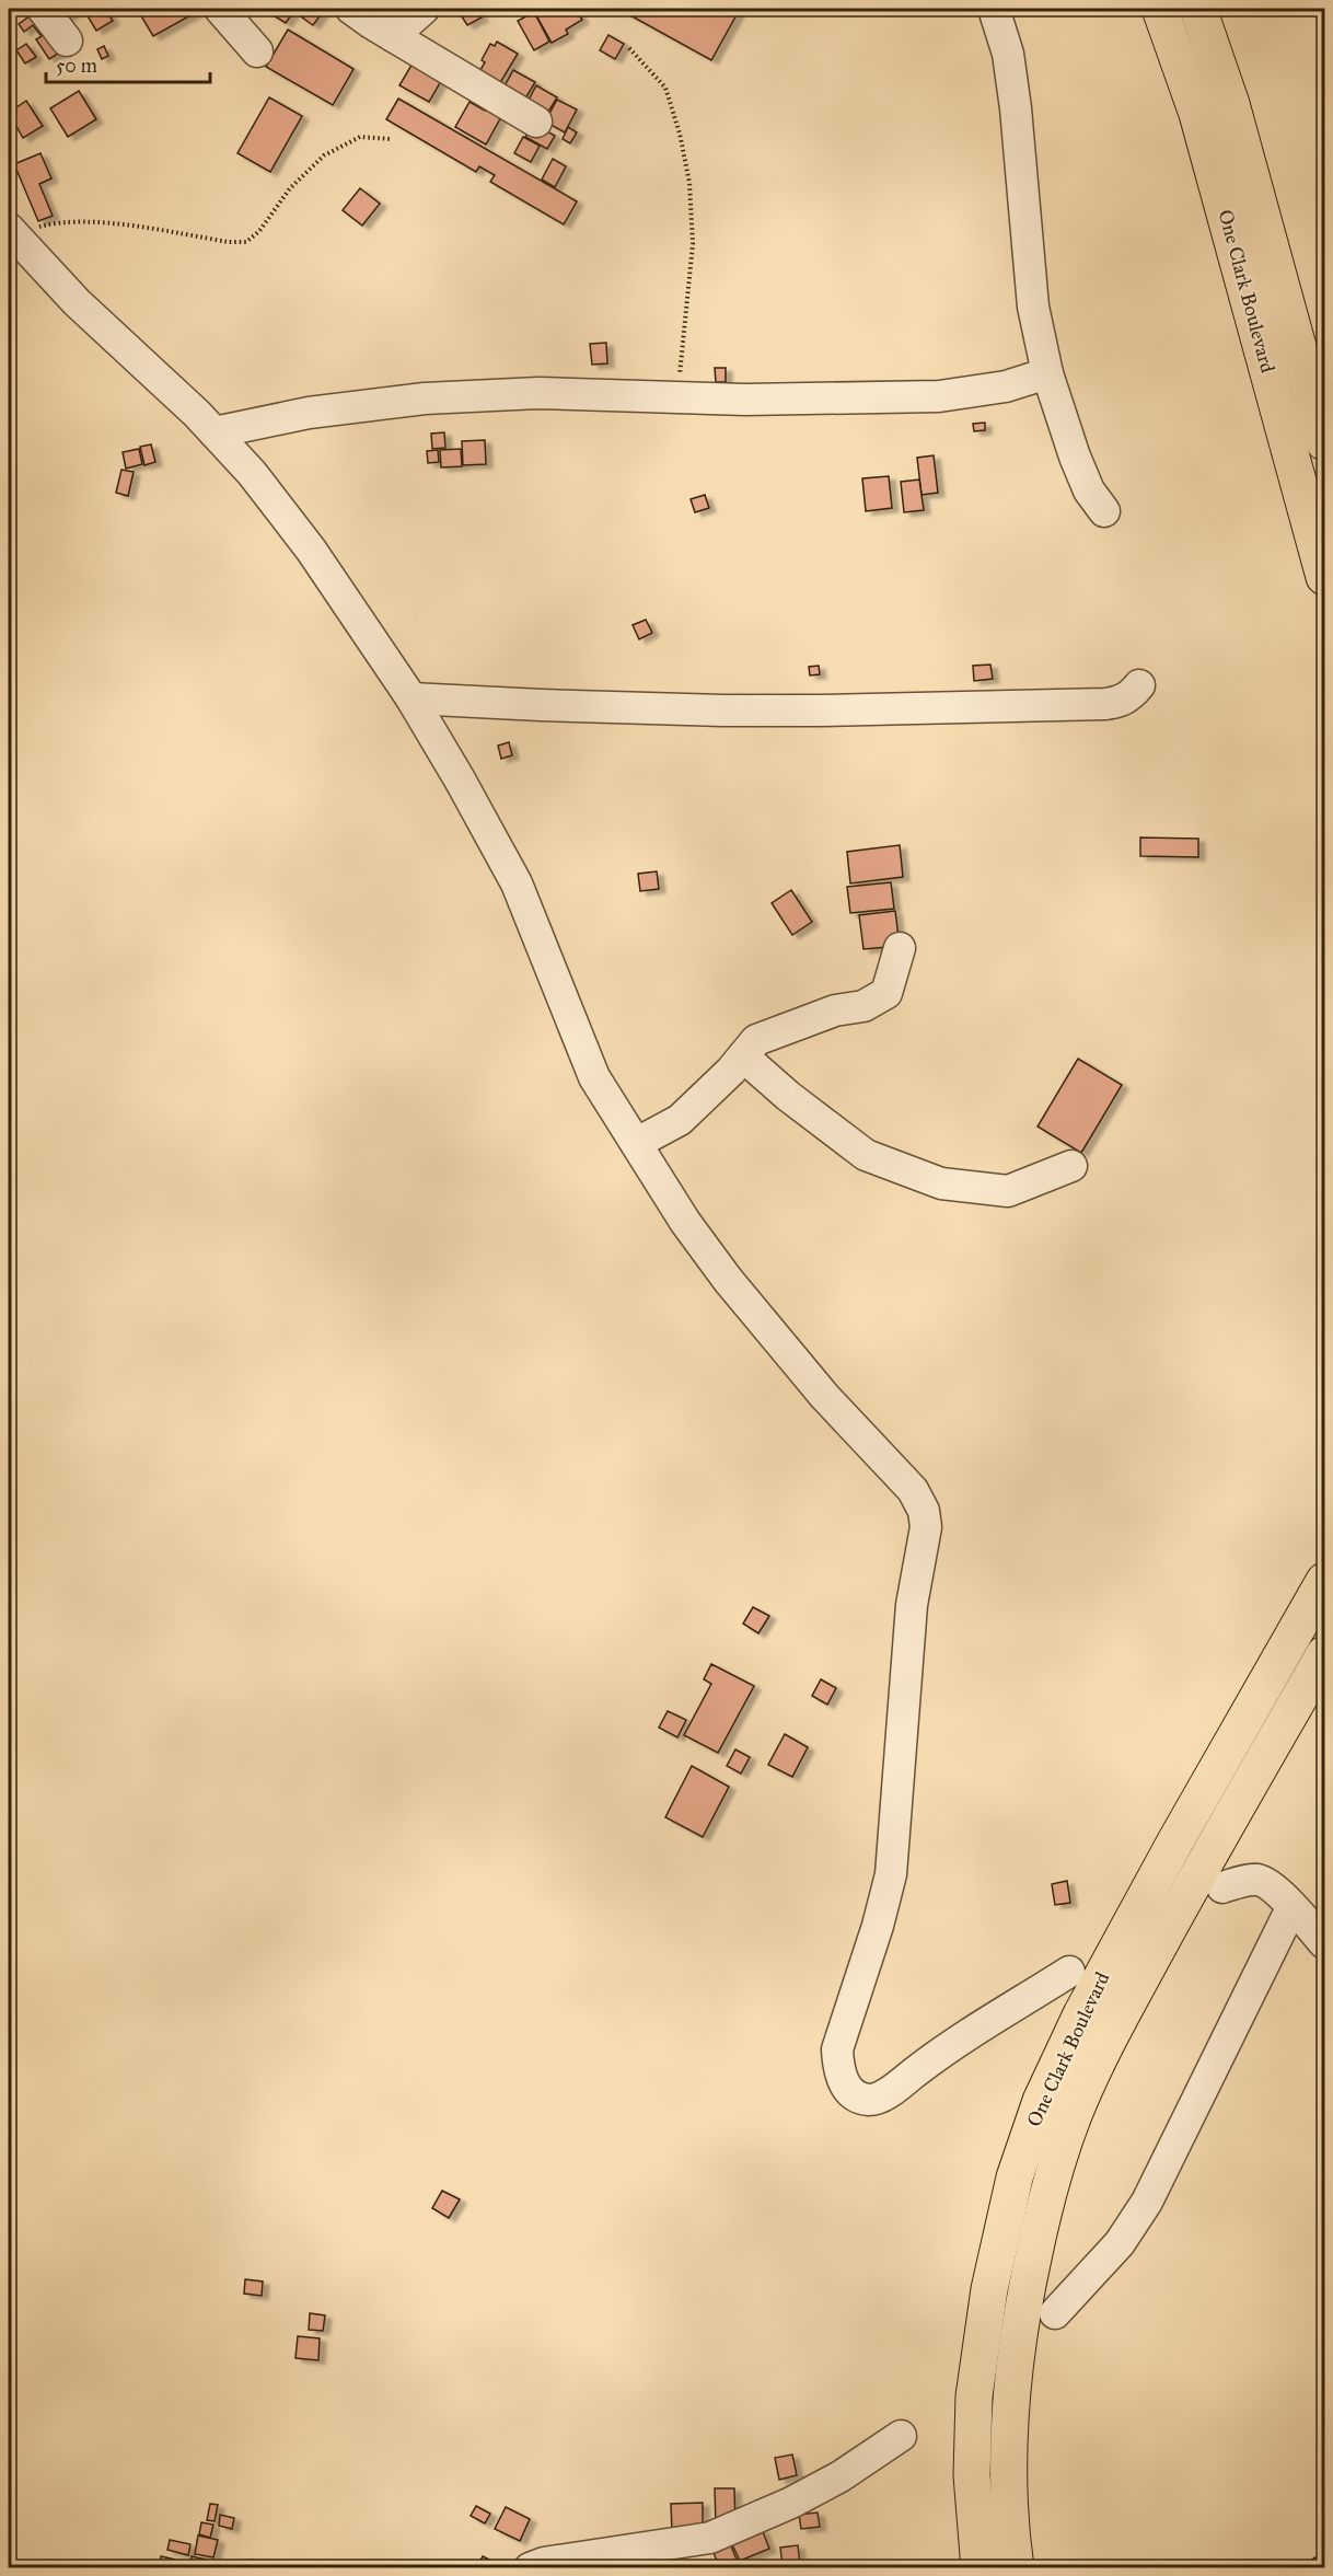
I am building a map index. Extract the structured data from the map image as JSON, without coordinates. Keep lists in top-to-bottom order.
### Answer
{
  "streets": {
    "main road": ["One Clark Boulevard"]
  },
  "scale_bar": "50 m"
}
